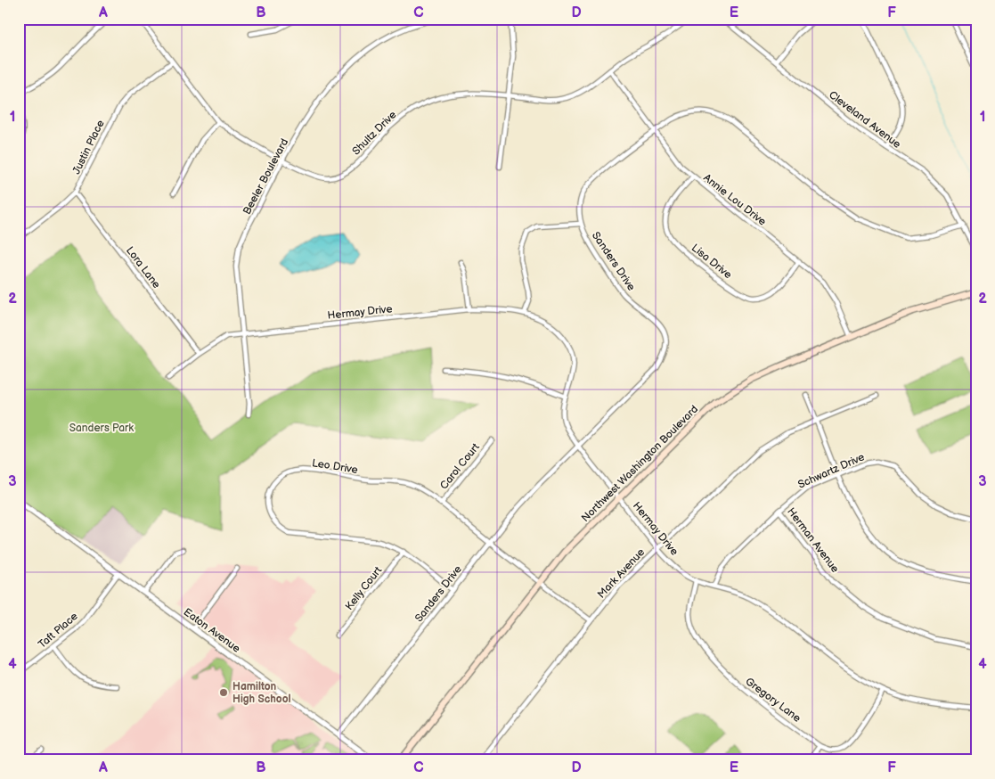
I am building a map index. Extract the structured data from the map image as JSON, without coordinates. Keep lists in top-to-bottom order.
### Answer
{
  "streets": {
    "main road": ["Northwest Washington Boulevard"],
    "street": [
      "Cleveland Avenue",
      "Shultz Drive",
      "Justin Place",
      "Beeler Boulevard",
      "Annie Lou Drive",
      "Sanders Drive",
      "Lisa Drive",
      "Lora Lane",
      "Hermay Drive",
      "Leo Drive",
      "Carol Court",
      "Schwartz Drive",
      "Herman Avenue",
      "Mark Avenue",
      "Kelly Court",
      "Taft Place",
      "Eaton Avenue",
      "Gregory Lane"
    ]
  },
  "crossings": [
    ["Cleveland Avenue", "Sanders Drive"],
    ["Shultz Drive", "Justin Place"],
    ["Shultz Drive", "Beeler Boulevard"],
    ["Shultz Drive", "Annie Lou Drive"],
    ["Justin Place", "Lora Lane"],
    ["Beeler Boulevard", "Hermay Drive"],
    ["Annie Lou Drive", "Sanders Drive"],
    ["Annie Lou Drive", "Lisa Drive"],
    ["Annie Lou Drive", "Northwest Washington Boulevard"],
    ["Sanders Drive", "Hermay Drive"],
    ["Sanders Drive", "Leo Drive"],
    ["Sanders Drive", "Eaton Avenue"],
    ["Lora Lane", "Hermay Drive"],
    ["Hermay Drive", "Northwest Washington Boulevard"],
    ["Hermay Drive", "Schwartz Drive"],
    ["Hermay Drive", "Mark Avenue"],
    ["Hermay Drive", "Gregory Lane"],
    ["Northwest Washington Boulevard", "Leo Drive"],
    ["Leo Drive", "Carol Court"],
    ["Leo Drive", "Mark Avenue"],
    ["Leo Drive", "Kelly Court"],
    ["Schwartz Drive", "Herman Avenue"],
    ["Taft Place", "Eaton Avenue"]
  ],
  "parks": ["Sanders Park"],
  "places": ["Hamilton High School"],
  "grid": {
    "columns": [
      "A",
      "B",
      "C",
      "D",
      "E",
      "F"
    ],
    "rows": [
      "1",
      "2",
      "3",
      "4"
    ]
  }
}
